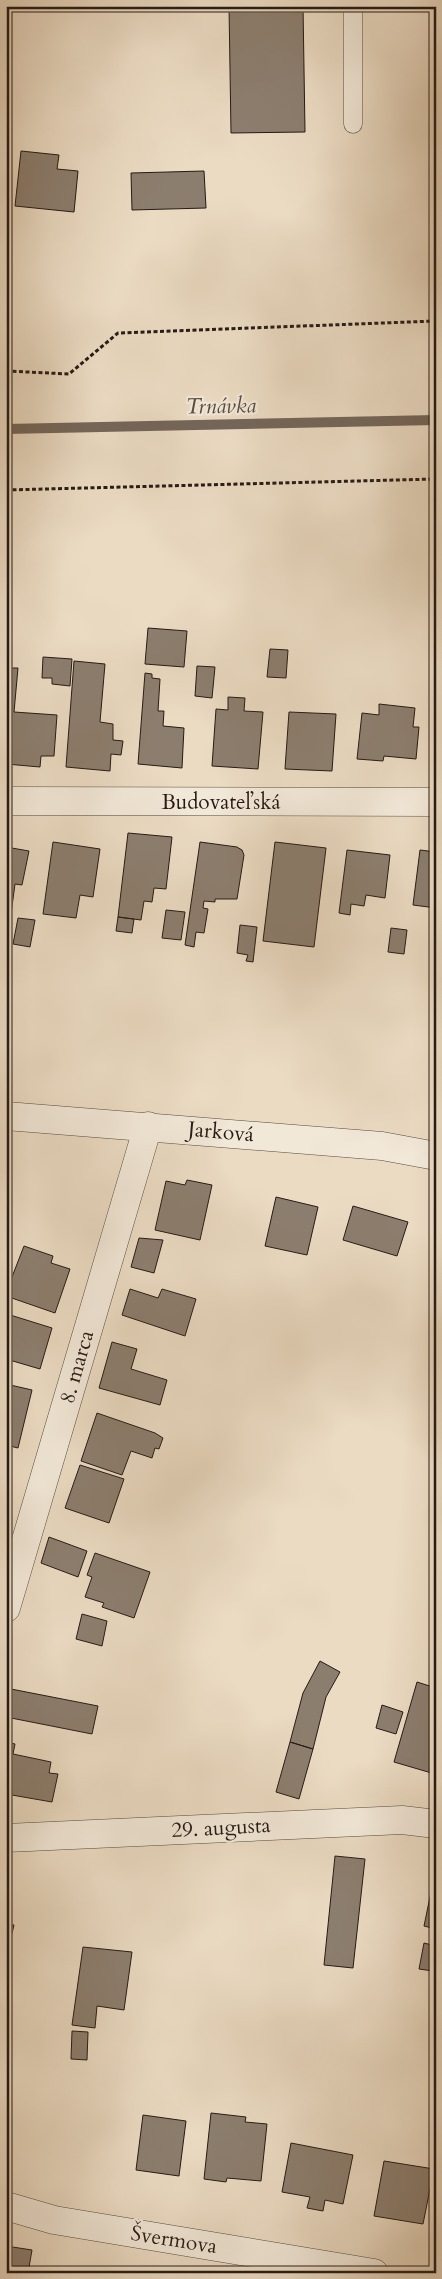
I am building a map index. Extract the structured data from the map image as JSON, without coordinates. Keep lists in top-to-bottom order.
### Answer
{
  "streets": {
    "street": [
      "Budovateľská",
      "Jarková",
      "8. marca",
      "29. augusta",
      "Švermova"
    ]
  },
  "crossings": [
    ["Jarková", "8. marca"]
  ],
  "water": ["Trnávka"]
}
